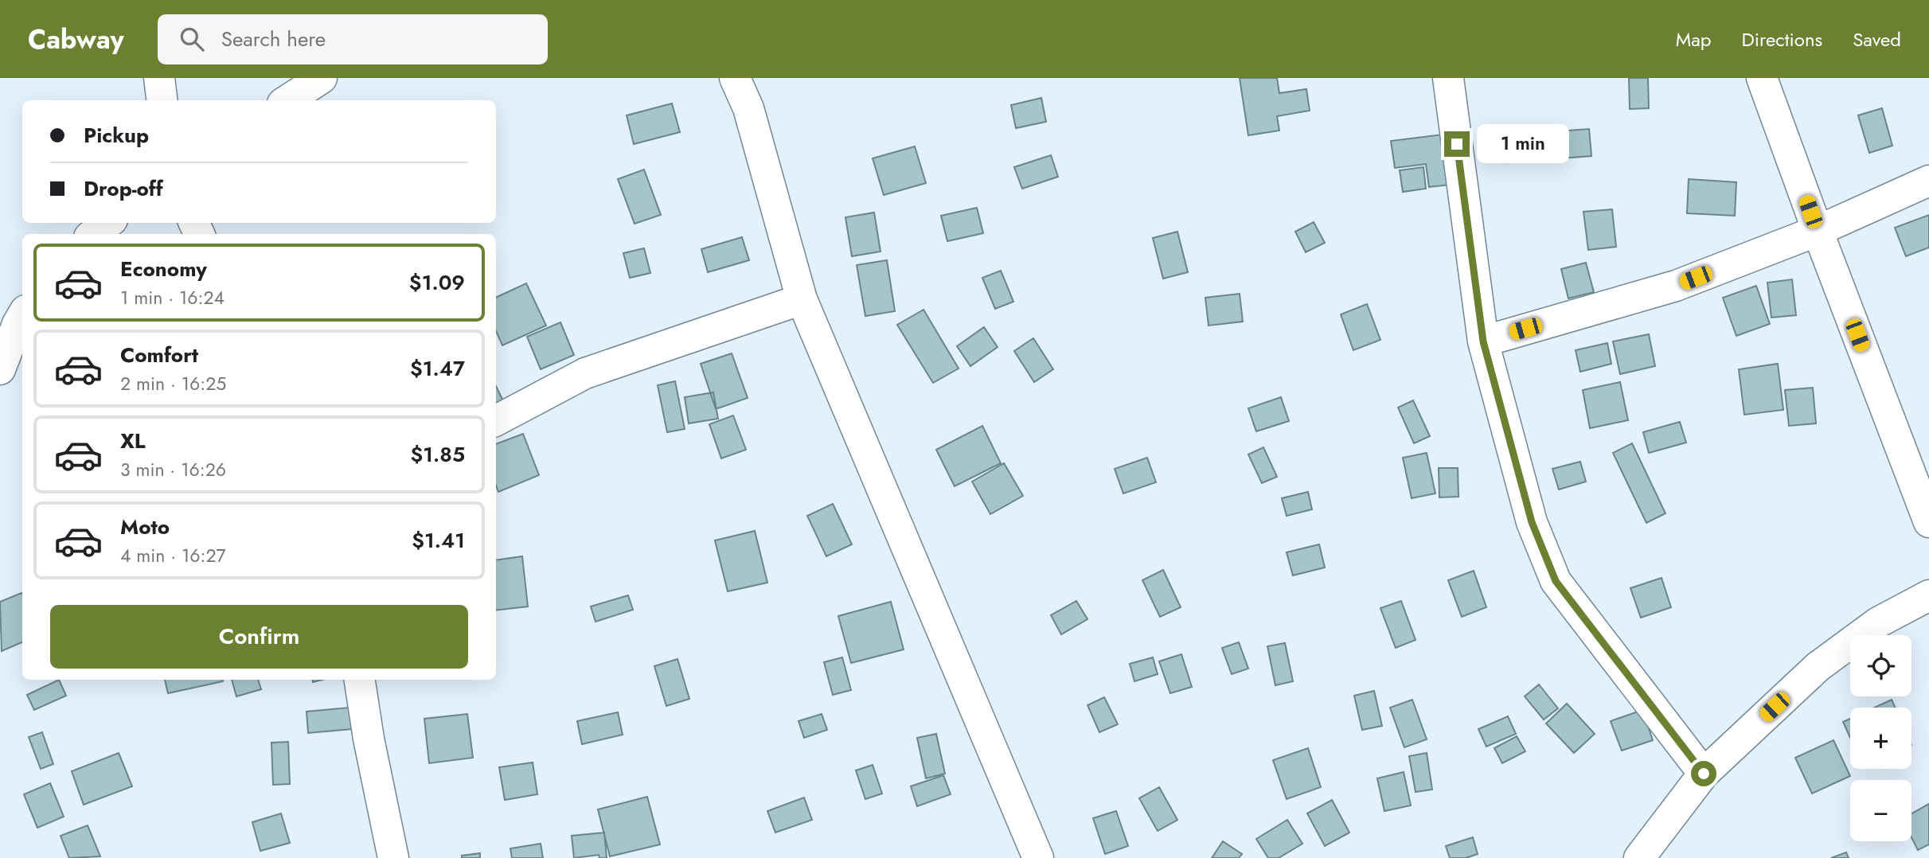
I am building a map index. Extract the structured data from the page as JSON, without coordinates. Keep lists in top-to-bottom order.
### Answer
{
  "page": {
    "header": "Cabway",
    "search": "Search here",
    "nav": ["Map", "Directions", "Saved"],
    "banner": ["Pickup", "Drop-off"],
    "bubble": "1 min",
    "list": [
      {
        "name": "Economy",
        "note": "1 min · 16:24",
        "value": "$1.09"
      },
      {
        "name": "Comfort",
        "note": "2 min · 16:25",
        "value": "$1.47"
      },
      {
        "name": "XL",
        "note": "3 min · 16:26",
        "value": "$1.85"
      },
      {
        "name": "Moto",
        "note": "4 min · 16:27",
        "value": "$1.41"
      }
    ],
    "buttons": "Confirm",
    "map_buttons": ["+", "−"]
  }
}
